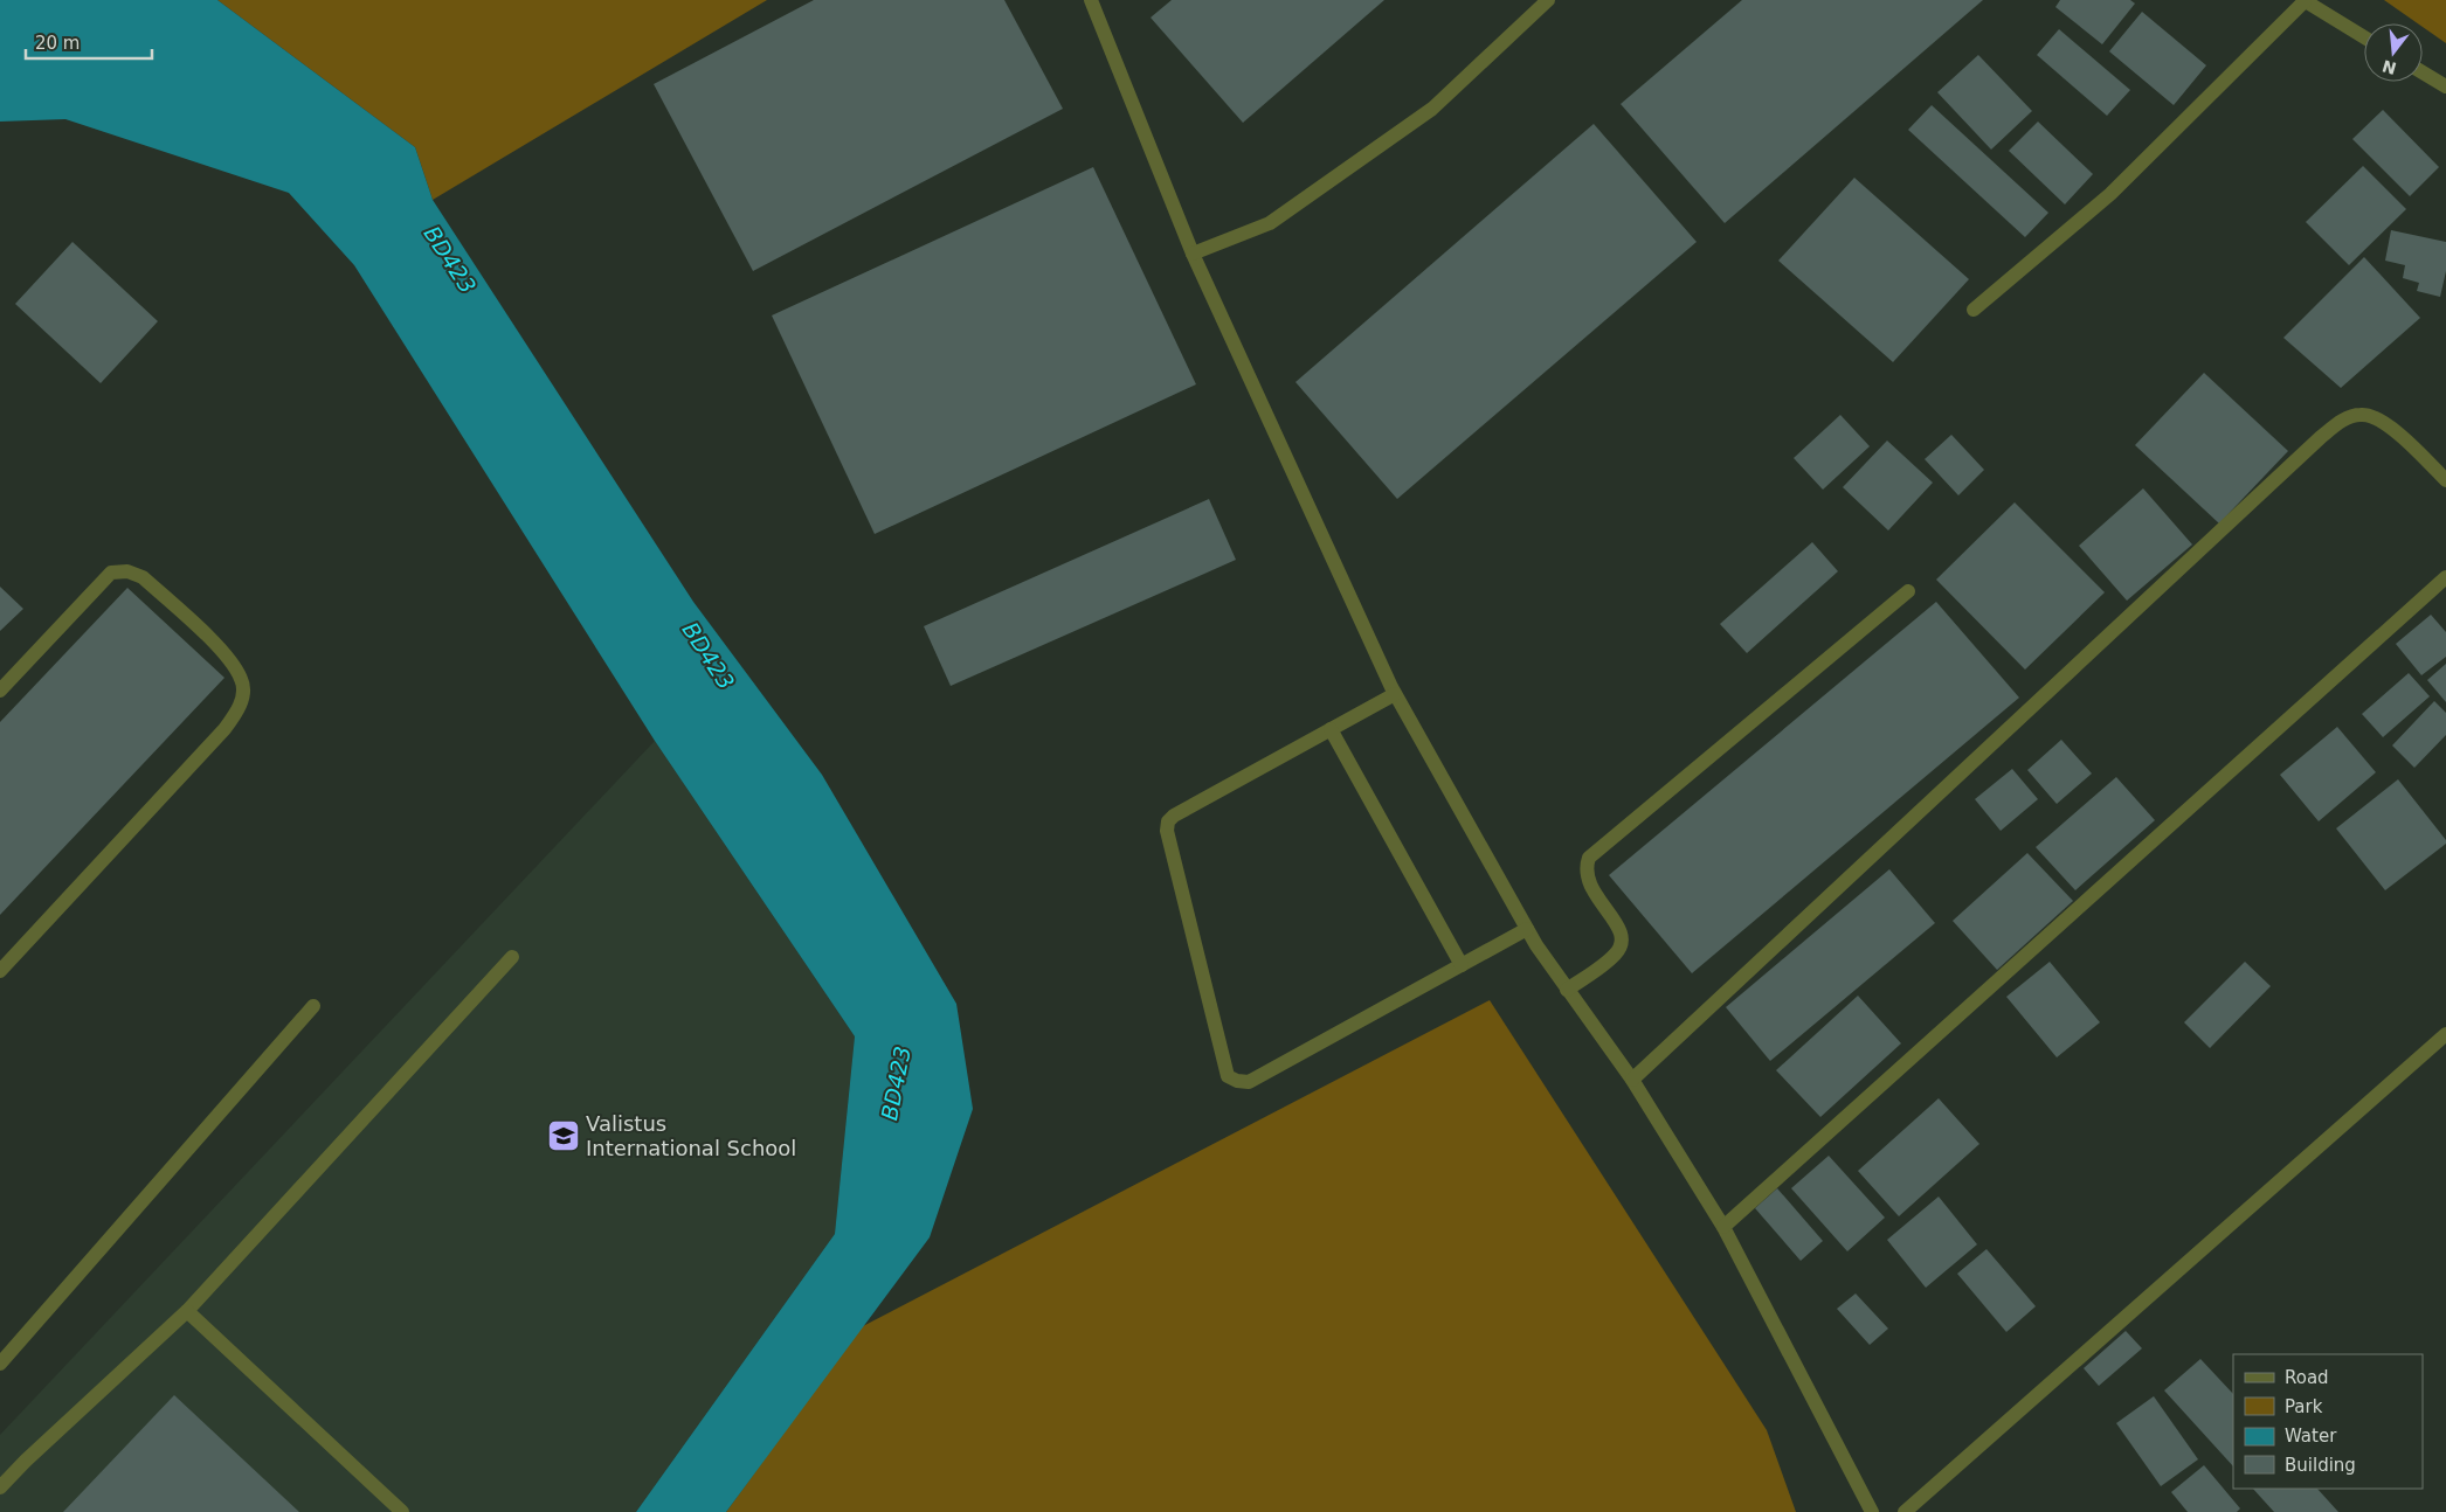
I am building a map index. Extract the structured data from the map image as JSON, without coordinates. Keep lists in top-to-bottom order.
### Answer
{
  "water": ["BD423"],
  "places": {
    "school or university": ["Valistus International School"]
  },
  "legend": [
    "Road",
    "Park",
    "Water",
    "Building"
  ],
  "scale_bar": "20 m",
  "north": "bottom"
}
